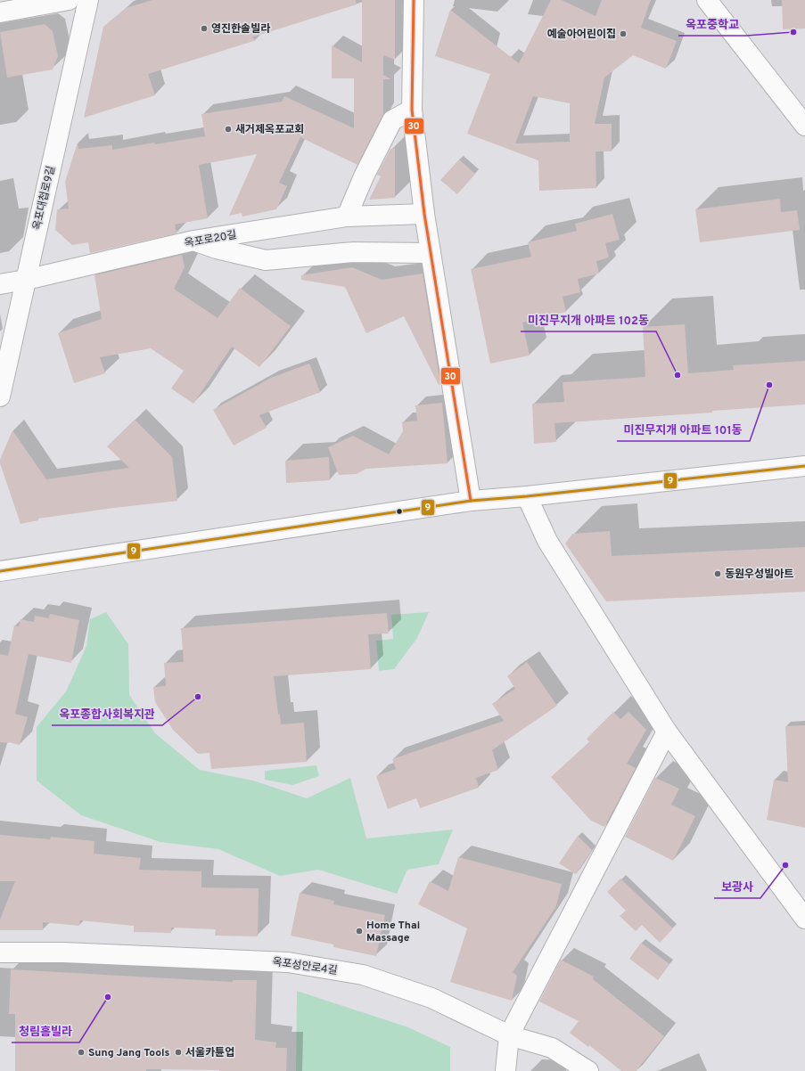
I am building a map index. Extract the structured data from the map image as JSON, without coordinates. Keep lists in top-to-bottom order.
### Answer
{
  "streets": {
    "street": ["옥포대첩로9길", "옥포로20길", "옥포성안로4길"]
  },
  "crossings": [
    ["옥포대첩로9길", "옥포로20길"]
  ],
  "places": [
    "영진한솔빌라",
    "옥포중학교",
    "예술아어린이집",
    "새거제옥포교회",
    "미진무지개 아파트 102동",
    "미진무지개 아파트 101동",
    "동원우성빌아트",
    "옥포종합사회복지관",
    "보광사",
    "Home Thai Massage",
    "청림홈빌라",
    "Sung Jang Tools",
    "서울카튠업"
  ],
  "lines": ["transit line 30", "transit line 9"]
}
